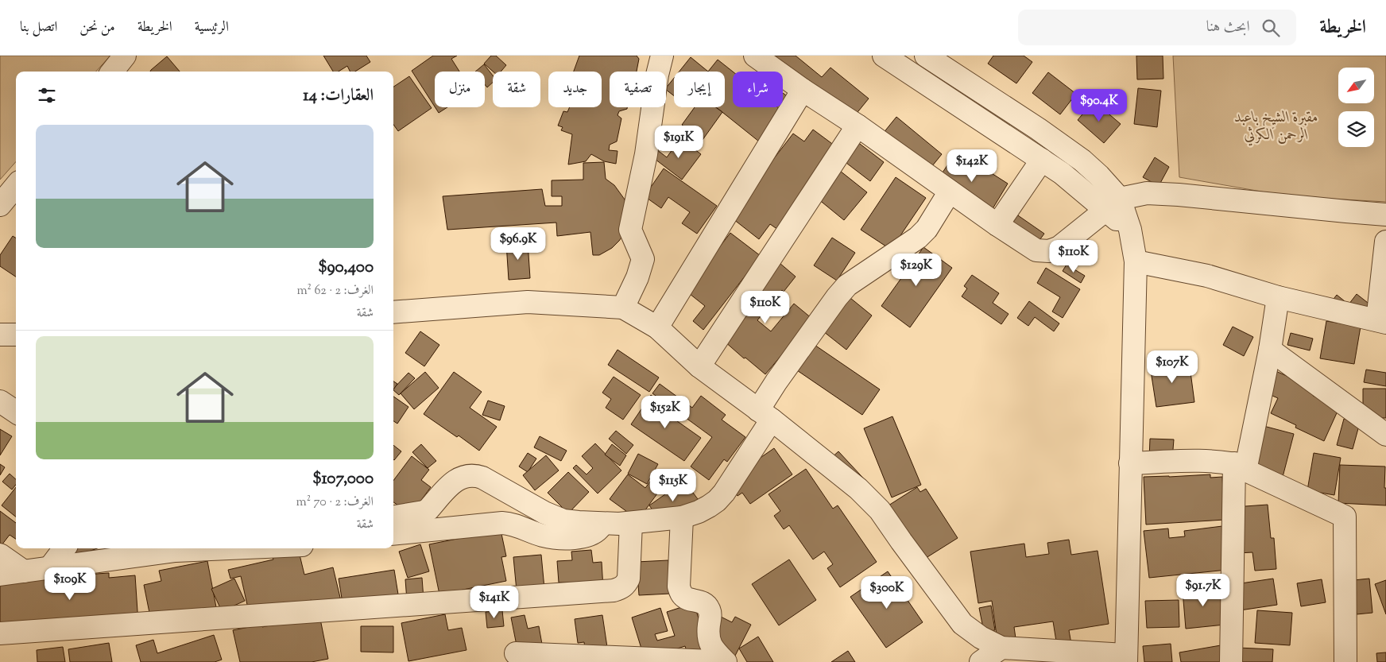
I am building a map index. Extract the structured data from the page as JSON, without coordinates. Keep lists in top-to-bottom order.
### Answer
{
  "parks": ["مقبرة الشيخ باعبد الرحمن الكرثي"],
  "north": "bottom left",
  "page": {
    "header": "الخريطة",
    "search": "ابحث هنا",
    "nav": [
      "الرئيسية",
      "الخريطة",
      "من نحن",
      "اتصل بنا"
    ],
    "chip": [
      "شراء",
      "إيجار",
      "تصفية",
      "جديد",
      "شقة",
      "منزل"
    ],
    "heading": "العقارات: 14",
    "price": [
      "$90.4K",
      "$191K",
      "$142K",
      "$96.9K",
      "$110K",
      "$129K",
      "$110K",
      "$107K",
      "$152K",
      "$115K",
      "$109K",
      "$91.7K",
      "$300K",
      "$141K"
    ],
    "list": [
      {
        "name": "$90,400",
        "note": "الغرف: 2 · 62 m² · شقة"
      },
      {
        "name": "$107,000",
        "note": "الغرف: 2 · 70 m² · شقة"
      }
    ]
  }
}
